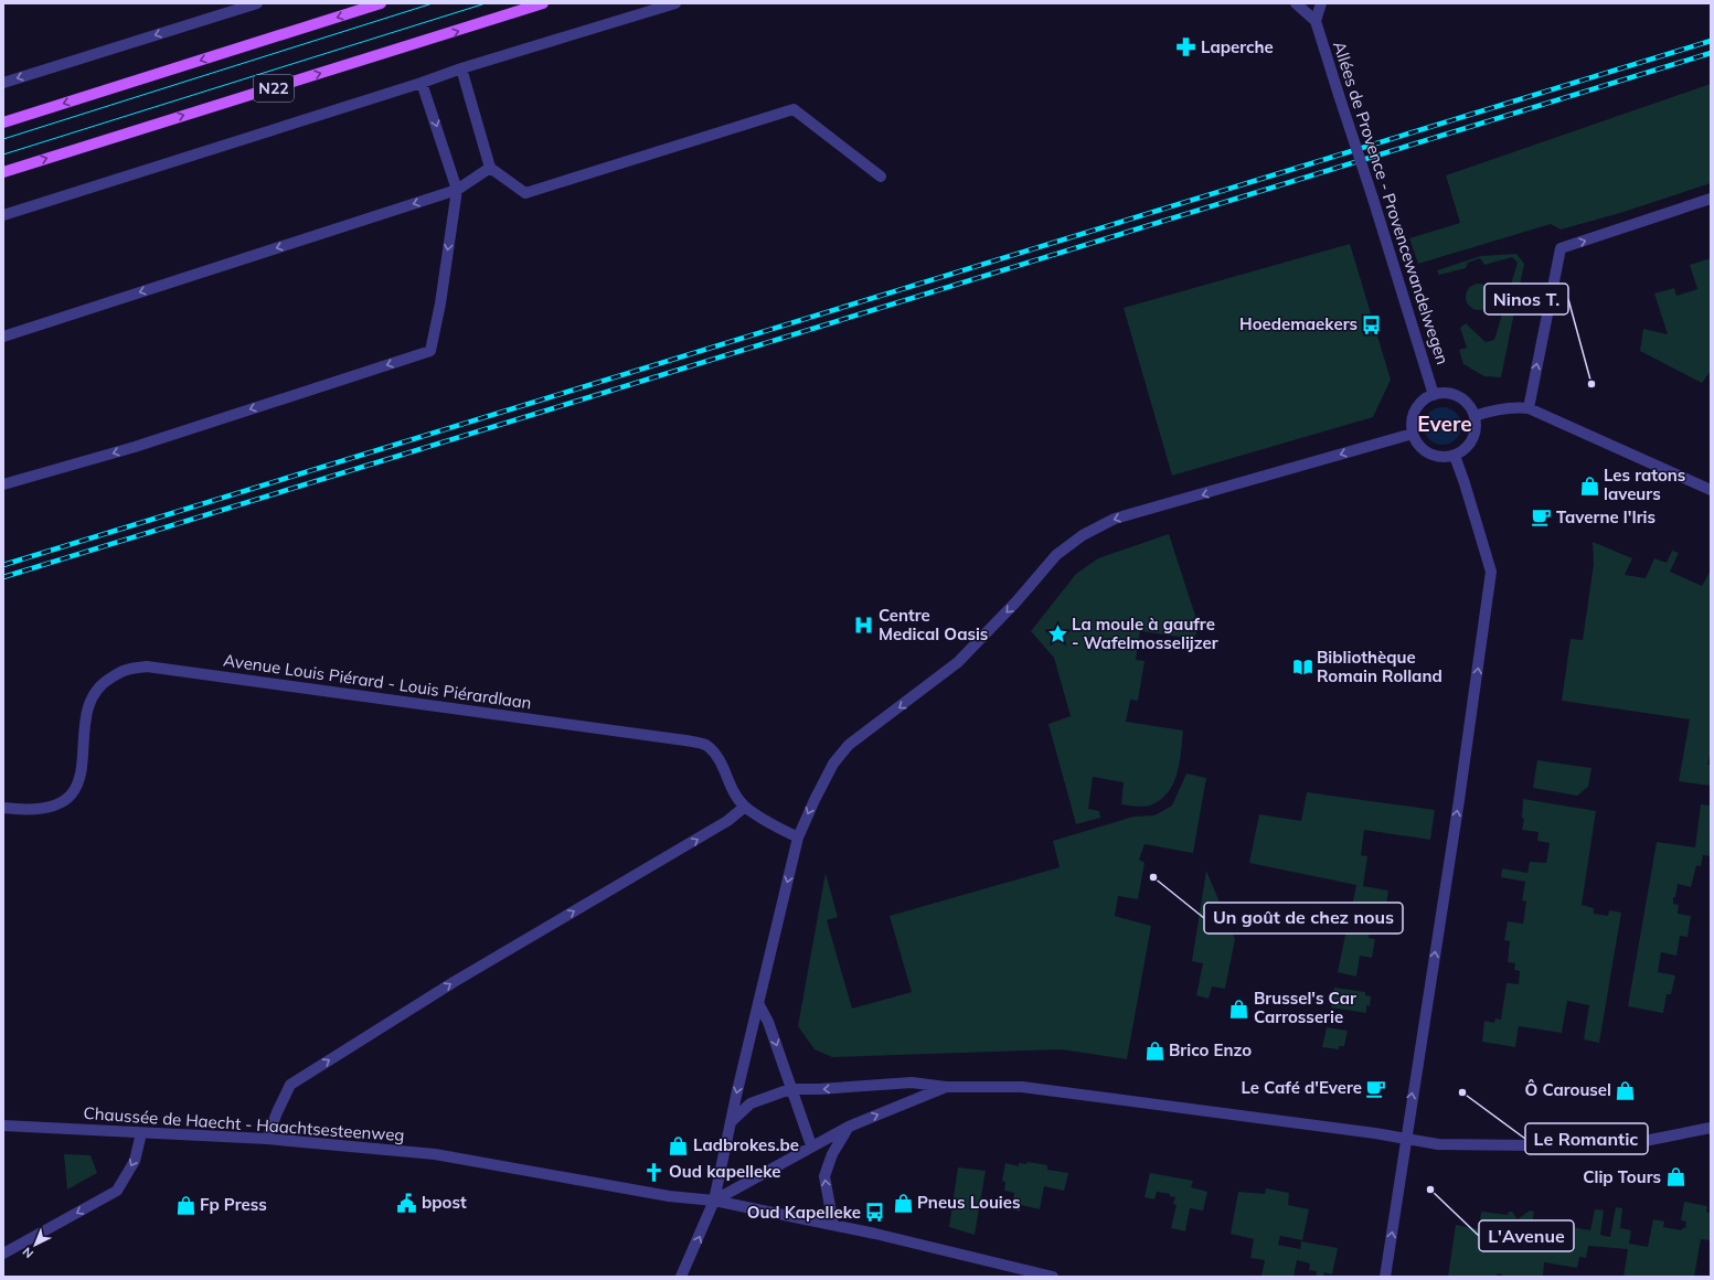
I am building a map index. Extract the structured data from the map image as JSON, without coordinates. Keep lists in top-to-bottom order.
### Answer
{
  "streets": {
    "main road": ["N22"],
    "street": ["Allées de Provence - Provencewandelwegen", "Avenue Louis Piérard - Louis Piérardlaan", "Chaussée de Haecht - Haachtsesteenweg"]
  },
  "districts": ["Evere"],
  "places": {
    "pharmacy": ["Laperche"],
    "bus stop": ["Hoedemaekers", "Oud Kapelleke"],
    "other": [
      "Ninos T.",
      "Un goût de chez nous",
      "Le Romantic",
      "L'Avenue"
    ],
    "shop": [
      "Les ratons laveurs",
      "Brussel's Car Carrosserie",
      "Brico Enzo",
      "Ô Carousel",
      "Ladbrokes.be",
      "Clip Tours",
      "Pneus Louies",
      "Fp Press"
    ],
    "cafe": ["Taverne l'Iris", "Le Café d'Evere"],
    "hospital": ["Centre Medical Oasis"],
    "place": ["La moule à gaufre - Wafelmosselijzer"],
    "library": ["Bibliothèque Romain Rolland"],
    "church": ["Oud kapelleke"],
    "public building": ["bpost"]
  },
  "north": "bottom left"
}
